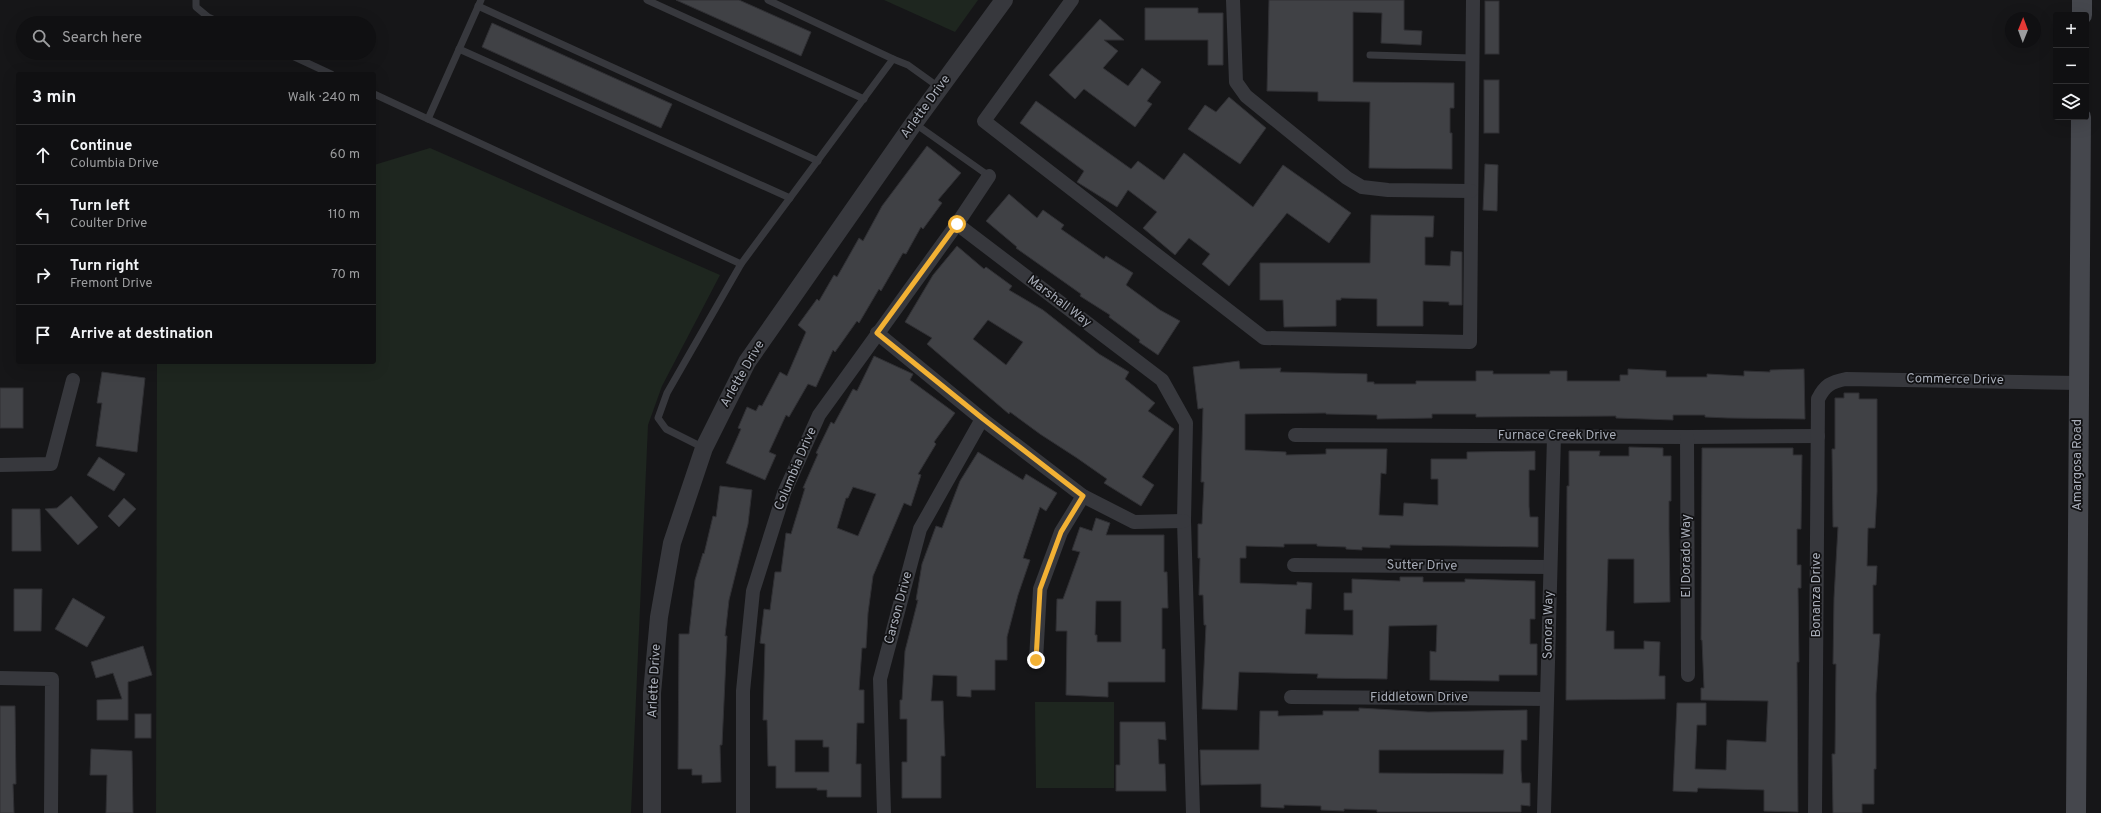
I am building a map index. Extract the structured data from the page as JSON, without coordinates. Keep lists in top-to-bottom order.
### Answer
{
  "streets": {
    "main road": ["Amargosa Road"],
    "street": [
      "Arlette Drive",
      "Marshall Way",
      "Commerce Drive",
      "Furnace Creek Drive",
      "Columbia Drive",
      "El Dorado Way",
      "Sutter Drive",
      "Bonanza Drive",
      "Carson Drive",
      "Sonora Way",
      "Fiddletown Drive"
    ]
  },
  "crossings": [
    ["Marshall Way", "Columbia Drive"],
    ["Commerce Drive", "Amargosa Road"],
    ["Commerce Drive", "Bonanza Drive"],
    ["Furnace Creek Drive", "El Dorado Way"],
    ["Furnace Creek Drive", "Bonanza Drive"],
    ["Furnace Creek Drive", "Sonora Way"],
    ["Sutter Drive", "Sonora Way"],
    ["Sonora Way", "Fiddletown Drive"]
  ],
  "north": "top",
  "page": {
    "map_buttons": ["+", "−"],
    "search": "Search here",
    "heading": ["3 min", "Walk · 240 m"],
    "list": [
      ["Continue", "Columbia Drive", "60 m"],
      ["Turn left", "Coulter Drive", "110 m"],
      ["Turn right", "Fremont Drive", "70 m"],
      "Arrive at destination"
    ]
  }
}
